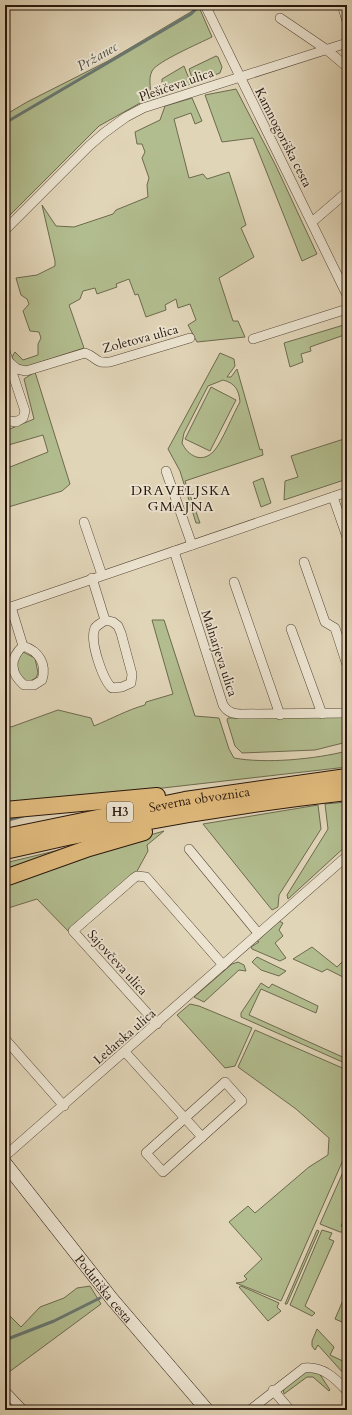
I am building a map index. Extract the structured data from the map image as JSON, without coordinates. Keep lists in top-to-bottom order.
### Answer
{
  "streets": {
    "highway": ["Severna obvoznica", "H3"],
    "main road": ["Podutiška cesta"],
    "street": [
      "Plešičeva ulica",
      "Kamnogoriška cesta",
      "Zoletova ulica",
      "Malnarjeva ulica",
      "Sajovčeva ulica",
      "Ledarska ulica"
    ]
  },
  "crossings": [
    ["Plešičeva ulica", "Kamnogoriška cesta"],
    ["Sajovčeva ulica", "Ledarska ulica"]
  ],
  "districts": ["DRAVELJSKA GMAJNA"],
  "water": ["Pržanec"]
}
